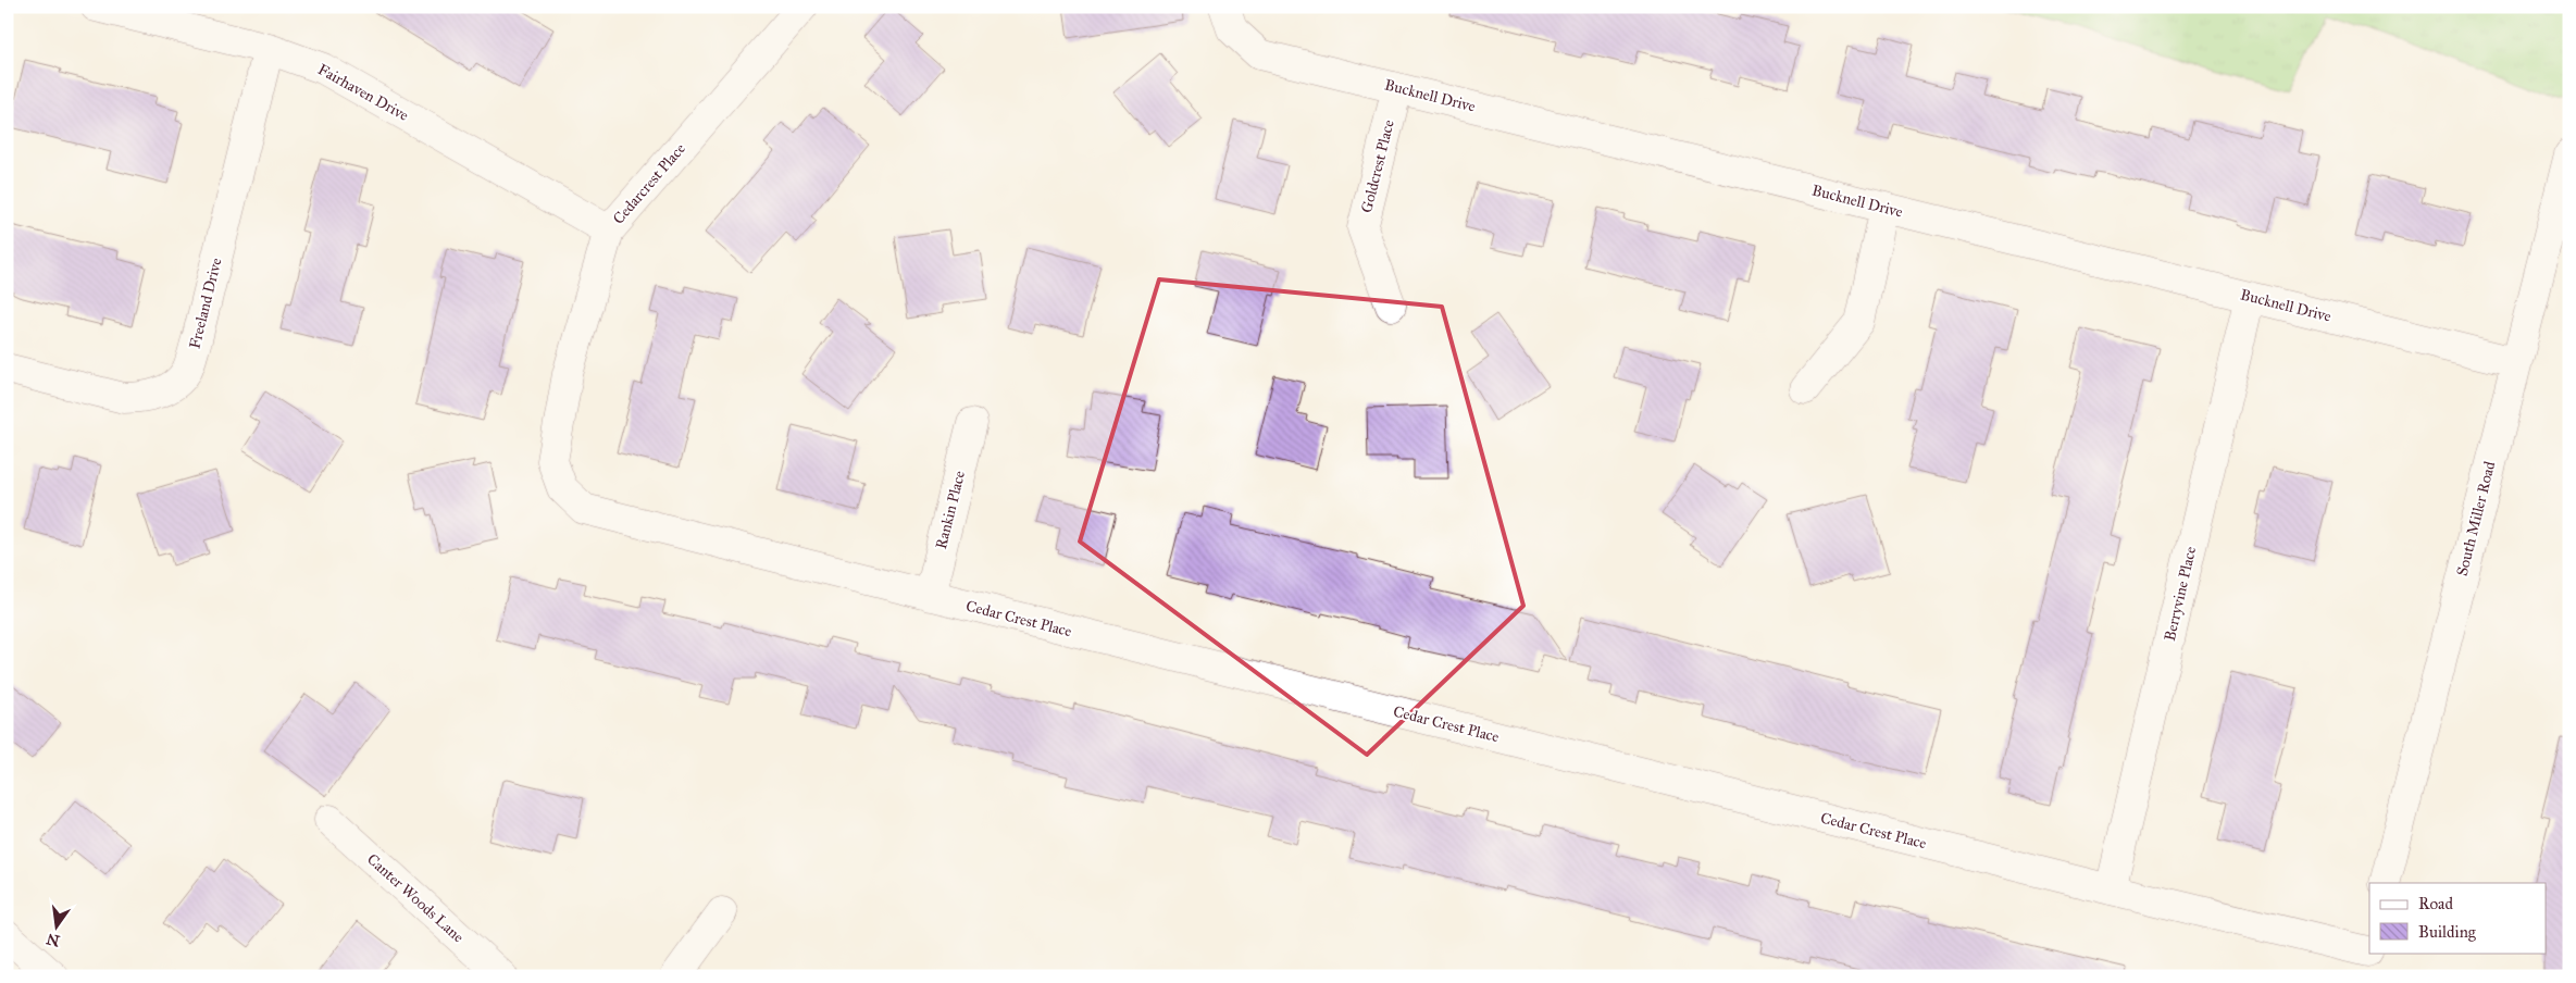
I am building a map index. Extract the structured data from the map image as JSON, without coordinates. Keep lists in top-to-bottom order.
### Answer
{
  "streets": {
    "street": [
      "Fairhaven Drive",
      "Bucknell Drive",
      "Goldcrest Place",
      "Cedarcrest Place",
      "Freeland Drive",
      "Rankin Place",
      "South Miller Road",
      "Berryvine Place",
      "Cedar Crest Place",
      "Canter Woods Lane"
    ]
  },
  "crossings": [
    ["Fairhaven Drive", "Cedarcrest Place"],
    ["Fairhaven Drive", "Freeland Drive"],
    ["Bucknell Drive", "Goldcrest Place"],
    ["Bucknell Drive", "South Miller Road"],
    ["Bucknell Drive", "Berryvine Place"],
    ["Cedarcrest Place", "Cedar Crest Place"],
    ["Rankin Place", "Cedar Crest Place"],
    ["Berryvine Place", "Cedar Crest Place"]
  ],
  "legend": ["Road", "Building"],
  "north": "bottom"
}
